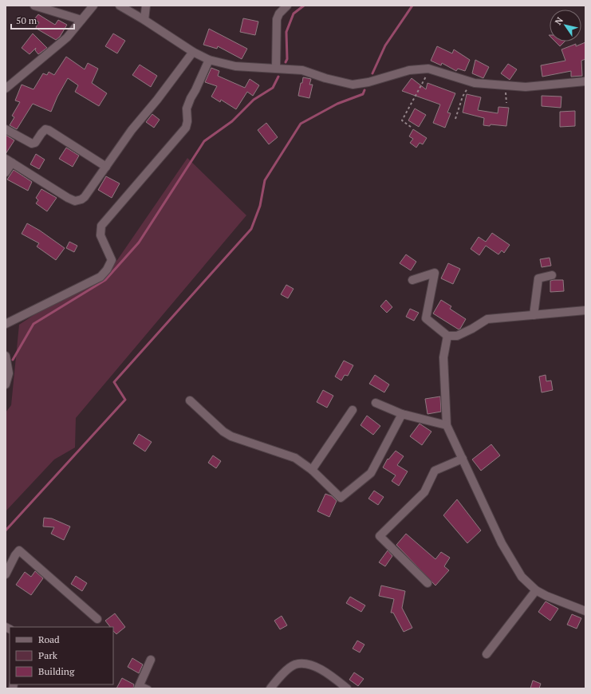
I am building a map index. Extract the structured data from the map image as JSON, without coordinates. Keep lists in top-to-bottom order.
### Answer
{
  "legend": ["Road", "Park", "Building"],
  "scale_bar": "50 m",
  "north": "top left"
}
